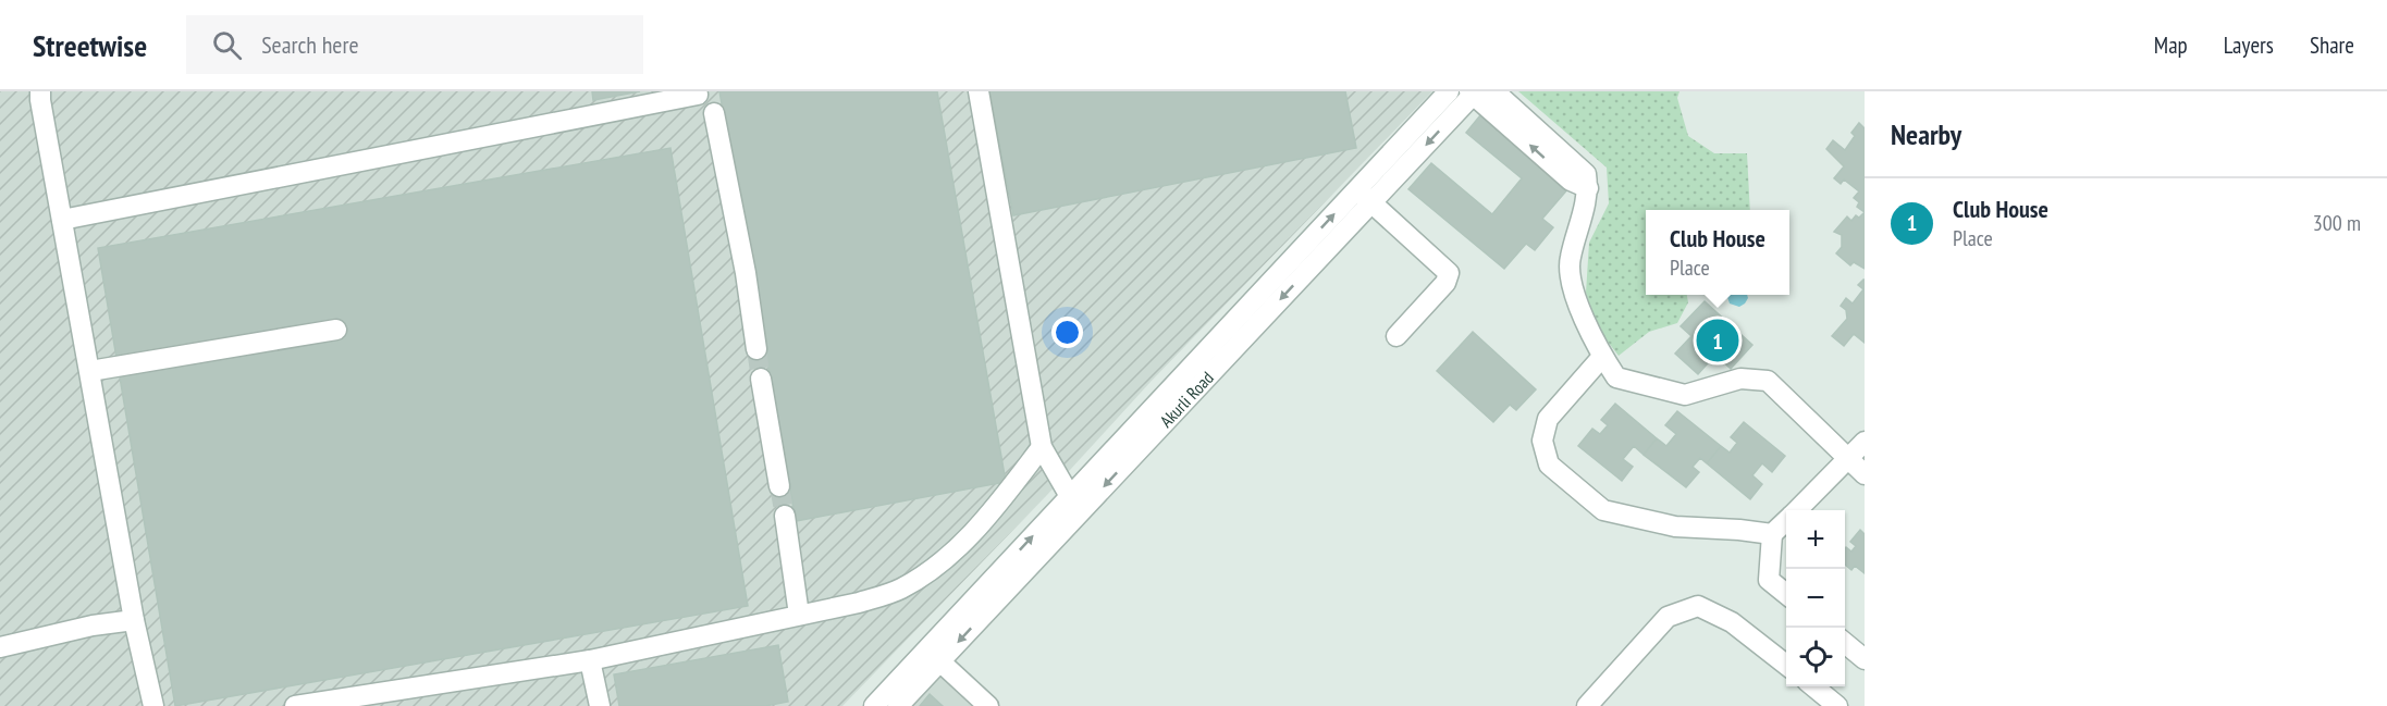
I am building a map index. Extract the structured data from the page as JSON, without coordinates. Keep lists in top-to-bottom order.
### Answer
{
  "streets": {
    "street": ["Akurli Road"]
  },
  "page": {
    "header": "Streetwise",
    "search": "Search here",
    "nav": ["Map", "Layers", "Share"],
    "heading": "Nearby",
    "list": [
      {
        "mark": "1",
        "name": "Club House",
        "note": "Place",
        "value": "300 m"
      }
    ],
    "popup": ["Club House", "Place"],
    "pins": "1",
    "map_buttons": ["+", "−"]
  }
}
